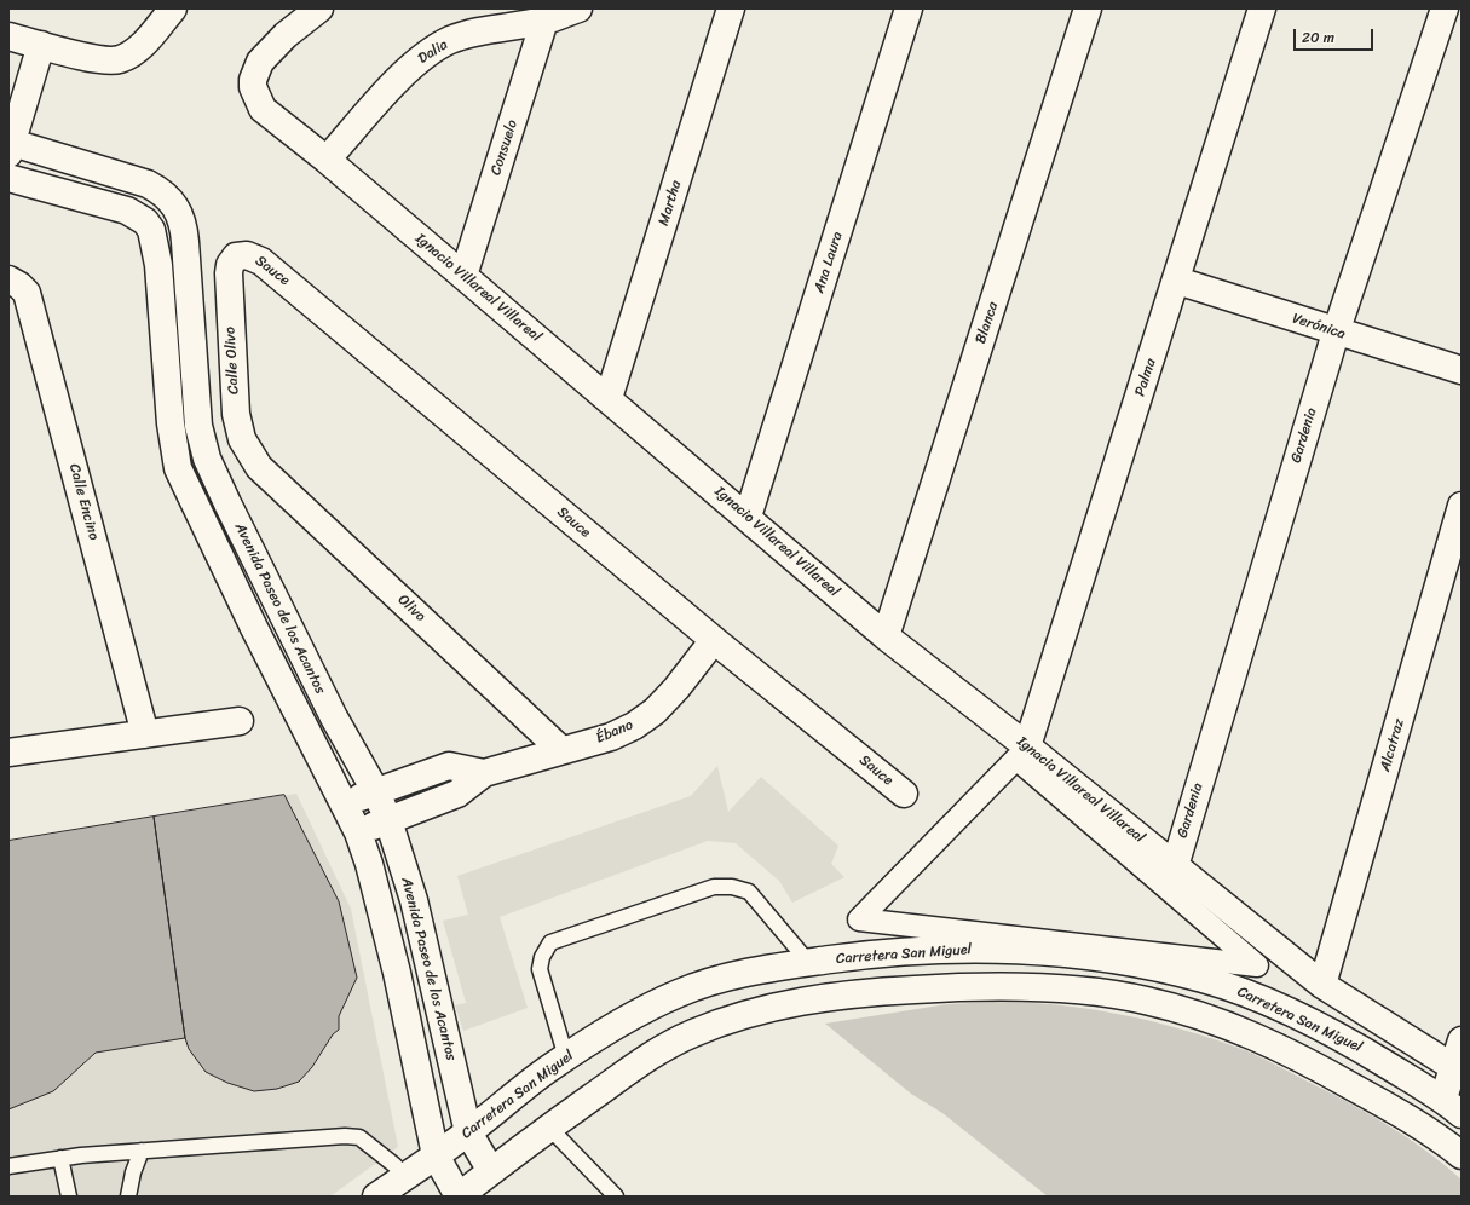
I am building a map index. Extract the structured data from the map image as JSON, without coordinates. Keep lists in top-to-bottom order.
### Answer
{
  "streets": {
    "street": [
      "Dalia",
      "Consuelo",
      "Martha",
      "Ana Laura",
      "Sauce",
      "Ignacio Villareal Villareal",
      "Blanca",
      "Verónica",
      "Calle Olivo",
      "Palma",
      "Gardenia",
      "Calle Encino",
      "Avenida Paseo de los Acantos",
      "Olivo",
      "Ébano",
      "Alcatraz",
      "Carretera San Miguel"
    ]
  },
  "crossings": [
    ["Dalia", "Consuelo"],
    ["Dalia", "Ignacio Villareal Villareal"],
    ["Consuelo", "Ignacio Villareal Villareal"],
    ["Martha", "Ignacio Villareal Villareal"],
    ["Ana Laura", "Ignacio Villareal Villareal"],
    ["Sauce", "Calle Olivo"],
    ["Sauce", "Ébano"],
    ["Ignacio Villareal Villareal", "Blanca"],
    ["Ignacio Villareal Villareal", "Palma"],
    ["Ignacio Villareal Villareal", "Gardenia"],
    ["Ignacio Villareal Villareal", "Alcatraz"],
    ["Verónica", "Palma"],
    ["Verónica", "Gardenia"],
    ["Calle Olivo", "Olivo"],
    ["Avenida Paseo de los Acantos", "Ébano"],
    ["Avenida Paseo de los Acantos", "Carretera San Miguel"],
    ["Olivo", "Ébano"]
  ],
  "scale_bar": "20 m"
}
